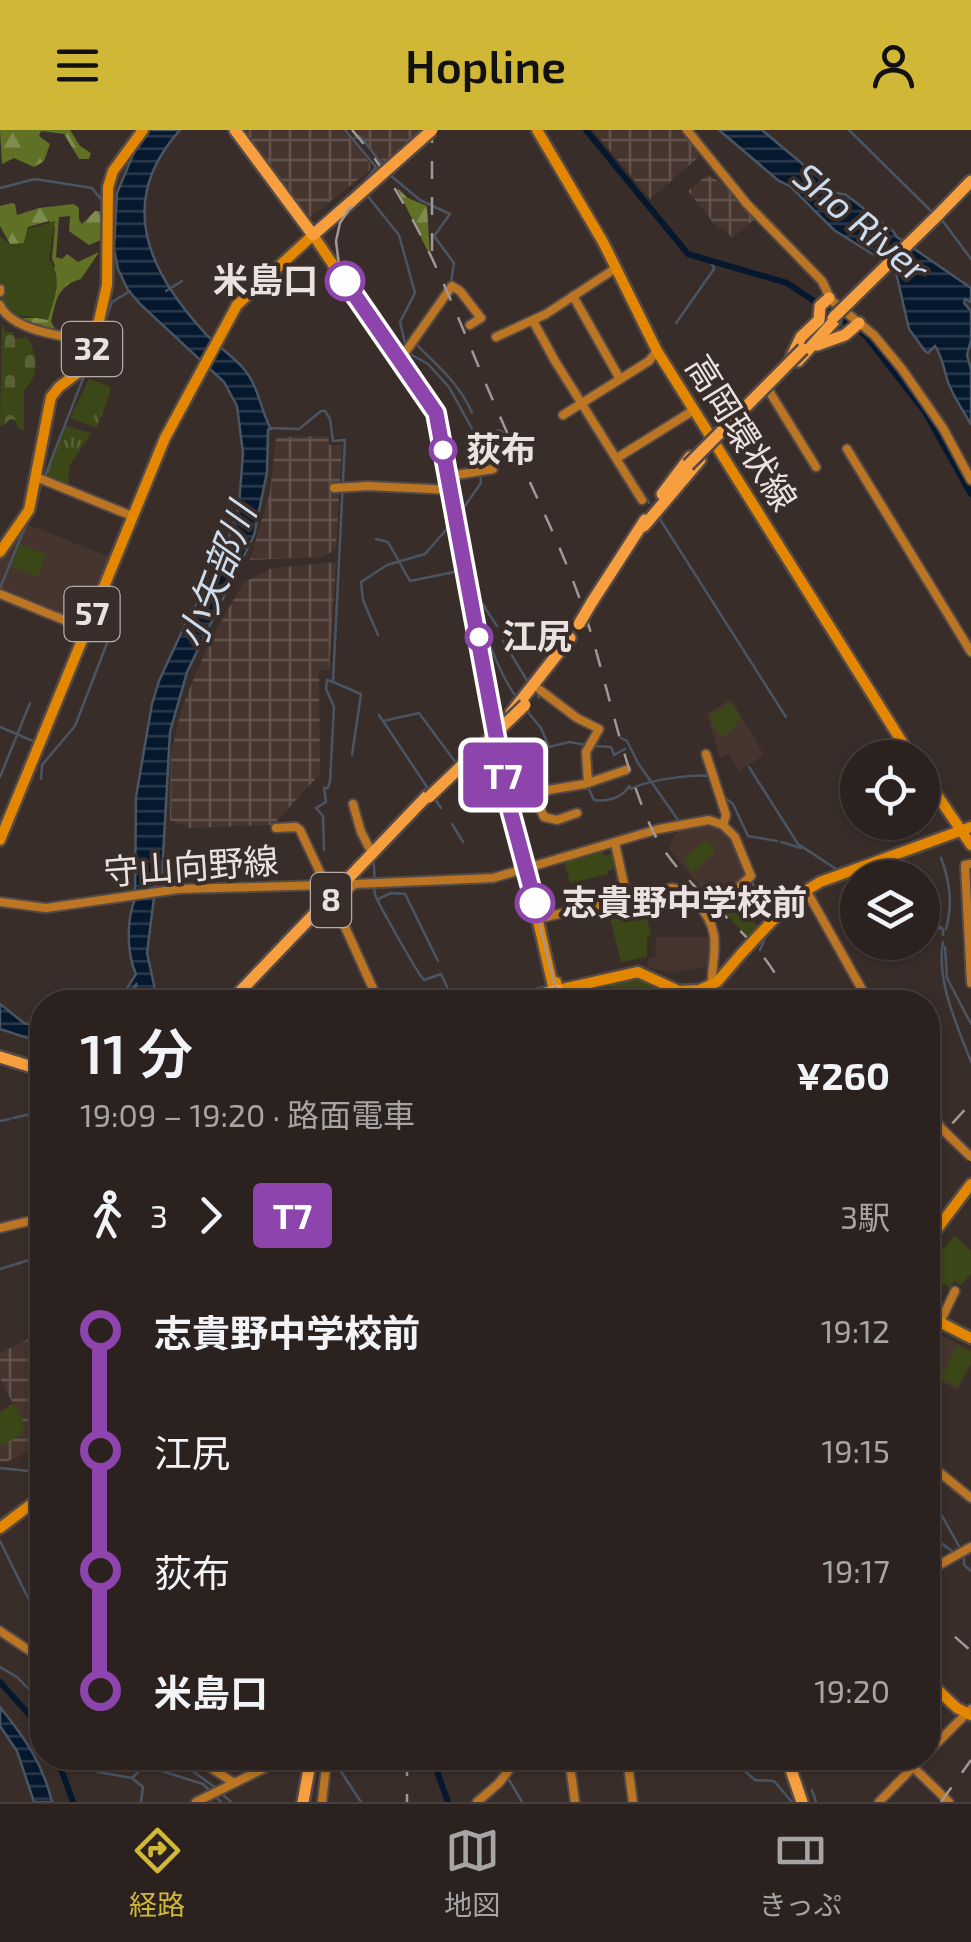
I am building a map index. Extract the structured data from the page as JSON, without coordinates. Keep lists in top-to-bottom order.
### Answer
{
  "streets": {
    "highway": ["8"],
    "main road": ["32", "高岡環状線", "57"],
    "street": ["守山向野線"]
  },
  "crossings": [
    ["高岡環状線", "8"],
    ["守山向野線", "8"]
  ],
  "water": ["Sho River", "小矢部川"],
  "places": [
    "米島口",
    "荻布",
    "江尻",
    "志貴野中学校前"
  ],
  "lines": ["tram line T7"],
  "page": {
    "header": "Hopline",
    "on_map": "T7",
    "heading": ["11 分", "19:09 – 19:20 · 路面電車", "¥260"],
    "legs": ["3", "T7", "3駅"],
    "list": [
      {
        "name": "志貴野中学校前",
        "value": "19:12"
      },
      {
        "name": "江尻",
        "value": "19:15"
      },
      {
        "name": "荻布",
        "value": "19:17"
      },
      {
        "name": "米島口",
        "value": "19:20"
      }
    ],
    "tabs": ["経路", "地図", "きっぷ"]
  }
}
